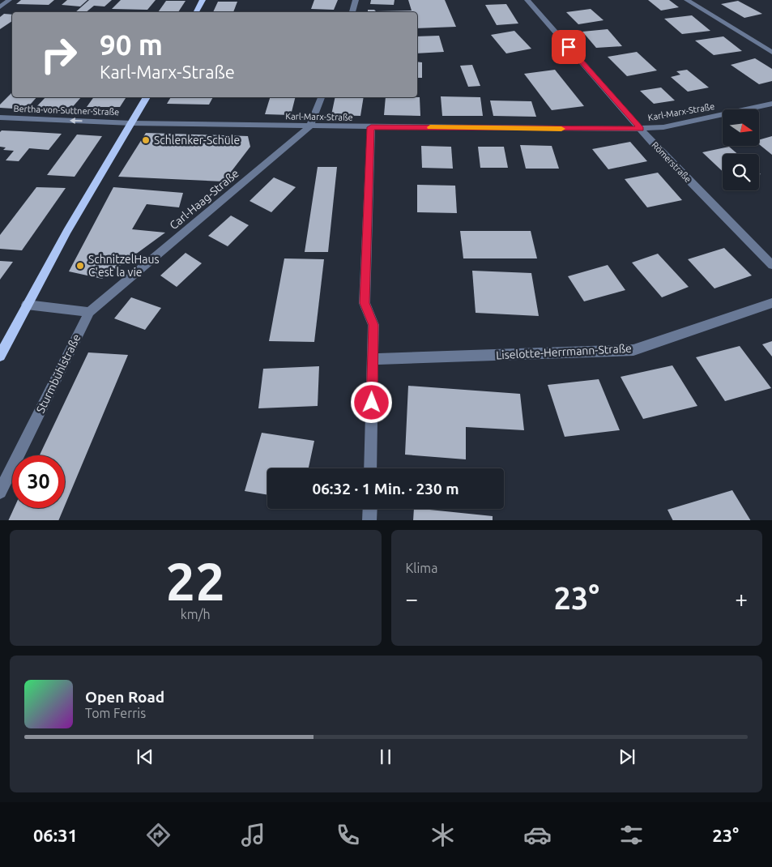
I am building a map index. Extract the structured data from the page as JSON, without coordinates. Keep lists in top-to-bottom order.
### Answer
{
  "streets": {
    "street": [
      "Bertha-von-Suttner-Straße",
      "Karl-Marx-Straße",
      "Römerstraße",
      "Carl-Haag-Straße",
      "Liselotte-Herrmann-Straße",
      "Sturmbühlstraße"
    ]
  },
  "crossings": [
    ["Bertha-von-Suttner-Straße", "Karl-Marx-Straße"],
    ["Karl-Marx-Straße", "Römerstraße"],
    ["Karl-Marx-Straße", "Carl-Haag-Straße"],
    ["Carl-Haag-Straße", "Sturmbühlstraße"]
  ],
  "one_way": ["Bertha-von-Suttner-Straße"],
  "places": ["Schlenker-Schüle", "SchnitzelHaus C'est la vie"],
  "north": "right",
  "page": {
    "turn": ["90 m", "Karl-Marx-Straße"],
    "limit": "30",
    "trip": "06:32 · 1 Min. · 230 m",
    "tile": [
      ["22", "km/h"],
      "Klima"
    ],
    "heat": ["−", "23°", "+"],
    "song": ["Open Road", "Tom Ferris"],
    "tabs": ["06:31", "23°"]
  }
}
